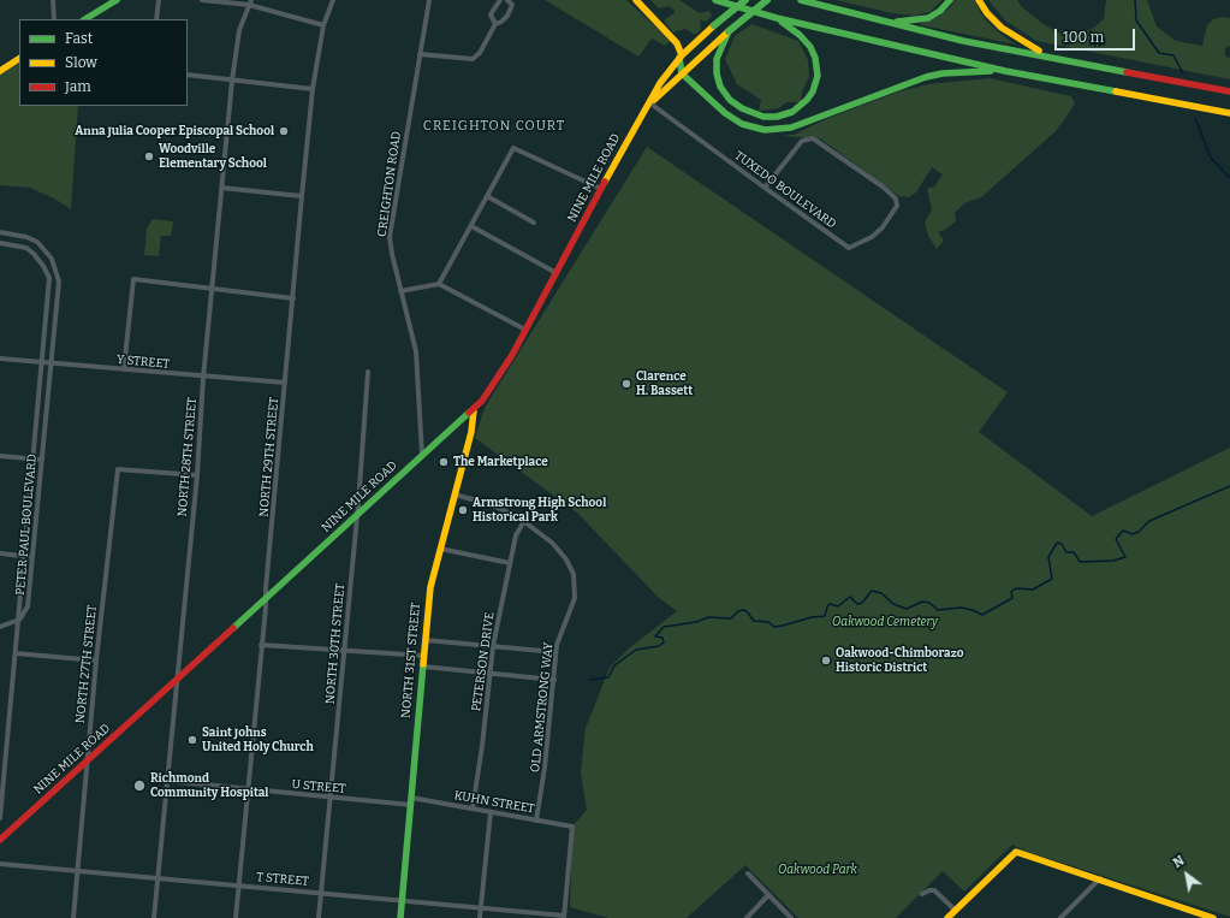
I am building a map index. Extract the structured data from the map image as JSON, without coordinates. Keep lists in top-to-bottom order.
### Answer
{
  "streets": {
    "main road": ["NINE MILE ROAD", "NORTH 31ST STREET"],
    "street": [
      "CREIGHTON ROAD",
      "TUXEDO BOULEVARD",
      "Y STREET",
      "NORTH 28TH STREET",
      "NORTH 29TH STREET",
      "PETER PAUL BOULEVARD",
      "NORTH 30TH STREET",
      "PETERSON DRIVE",
      "NORTH 27TH STREET",
      "OLD ARMSTRONG WAY",
      "U STREET",
      "KUHN STREET",
      "T STREET"
    ]
  },
  "crossings": [
    ["NINE MILE ROAD", "CREIGHTON ROAD"],
    ["NINE MILE ROAD", "TUXEDO BOULEVARD"],
    ["NINE MILE ROAD", "NORTH 28TH STREET"],
    ["NINE MILE ROAD", "NORTH 29TH STREET"],
    ["NINE MILE ROAD", "NORTH 30TH STREET"],
    ["NINE MILE ROAD", "NORTH 31ST STREET"],
    ["NINE MILE ROAD", "NORTH 27TH STREET"],
    ["Y STREET", "NORTH 28TH STREET"],
    ["Y STREET", "NORTH 29TH STREET"],
    ["Y STREET", "PETER PAUL BOULEVARD"],
    ["NORTH 28TH STREET", "NORTH 27TH STREET"],
    ["NORTH 28TH STREET", "U STREET"],
    ["NORTH 28TH STREET", "T STREET"],
    ["NORTH 29TH STREET", "U STREET"],
    ["NORTH 29TH STREET", "T STREET"],
    ["NORTH 30TH STREET", "U STREET"],
    ["NORTH 30TH STREET", "T STREET"],
    ["NORTH 31ST STREET", "OLD ARMSTRONG WAY"],
    ["NORTH 31ST STREET", "U STREET"],
    ["NORTH 31ST STREET", "KUHN STREET"],
    ["NORTH 31ST STREET", "T STREET"],
    ["PETERSON DRIVE", "OLD ARMSTRONG WAY"],
    ["PETERSON DRIVE", "KUHN STREET"],
    ["NORTH 27TH STREET", "T STREET"],
    ["OLD ARMSTRONG WAY", "KUHN STREET"],
    ["U STREET", "KUHN STREET"],
    ["KUHN STREET", "T STREET"]
  ],
  "districts": ["CREIGHTON COURT"],
  "parks": ["Oakwood Cemetery", "Oakwood Park"],
  "places": [
    "Anna Julia Cooper Episcopal School",
    "Woodville Elementary School",
    "Clarence H. Bassett",
    "The Marketplace",
    "Armstrong High School Historical Park",
    "Oakwood-Chimborazo Historic District",
    "Saint Johns United Holy Church",
    "Richmond Community Hospital"
  ],
  "legend": ["Fast", "Slow", "Jam"],
  "scale_bar": "100 m",
  "north": "top left"
}
